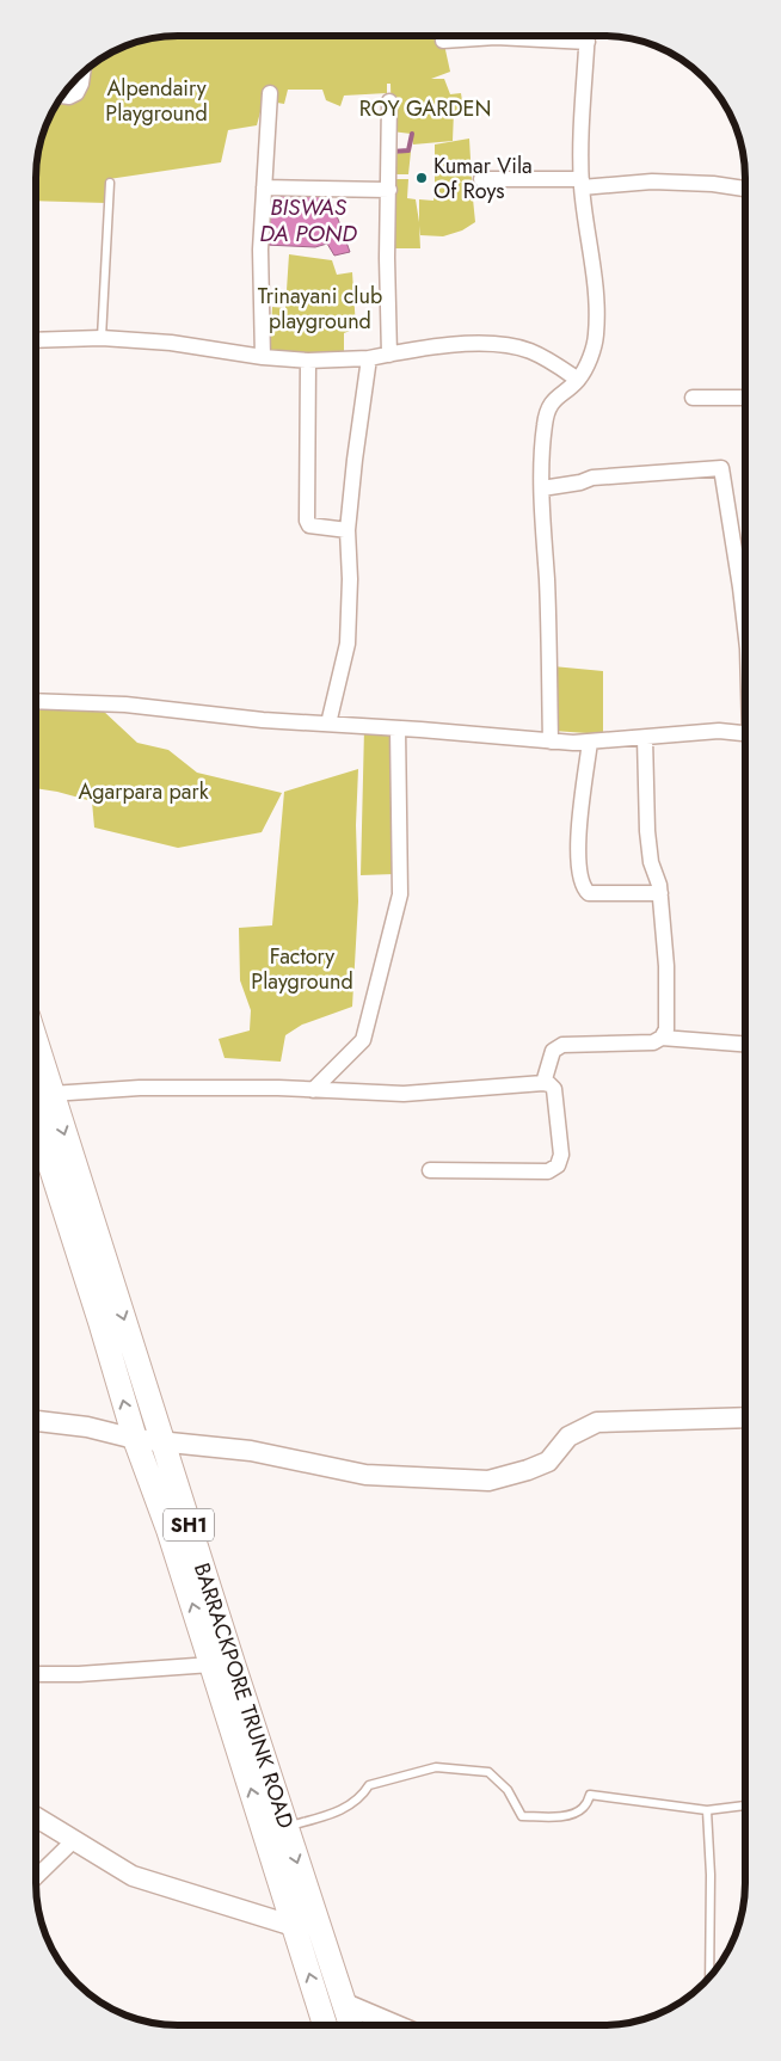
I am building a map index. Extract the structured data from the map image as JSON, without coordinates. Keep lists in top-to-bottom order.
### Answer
{
  "streets": {
    "main road": ["SH1", "BARRACKPORE TRUNK ROAD"]
  },
  "water": ["BISWAS DA POND"],
  "parks": [
    "Alpendairy Playground",
    "ROY GARDEN",
    "Trinayani club playground",
    "Agarpara park",
    "Factory Playground"
  ],
  "places": ["Kumar Vila Of Roys"]
}
